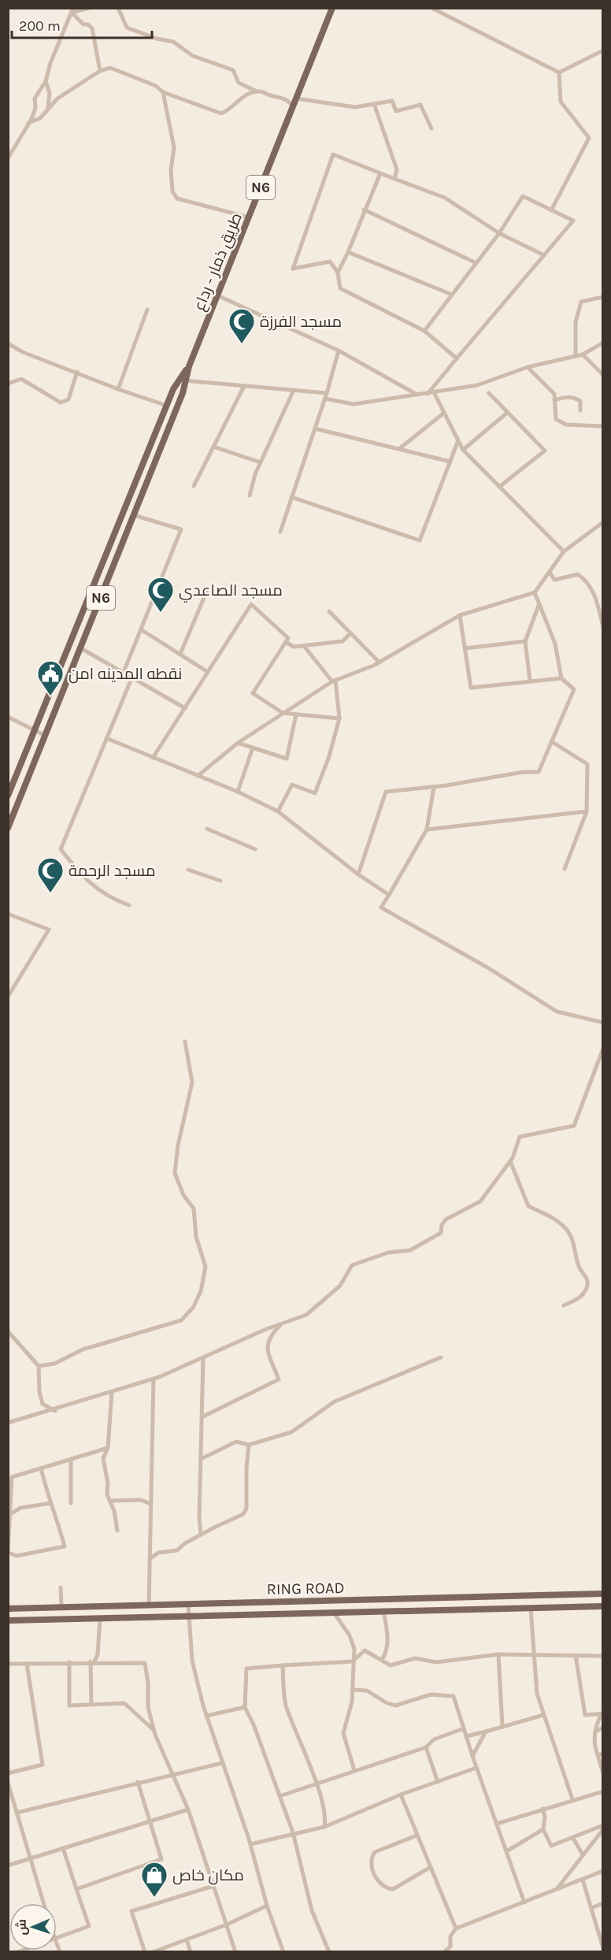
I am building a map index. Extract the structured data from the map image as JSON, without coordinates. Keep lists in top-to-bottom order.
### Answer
{
  "streets": {
    "main road": ["N6", "طريق ذمار - رداع", "RING ROAD"]
  },
  "crossings": [
    ["N6", "طريق ذمار - رداع"]
  ],
  "places": {
    "mosque": ["مسجد الفرزة", "مسجد الصاعدي", "مسجد الرحمة"],
    "public building": ["نقطه المدينه امن"],
    "shop": ["مكان خاص"]
  },
  "scale_bar": "200 m",
  "north": "left"
}
